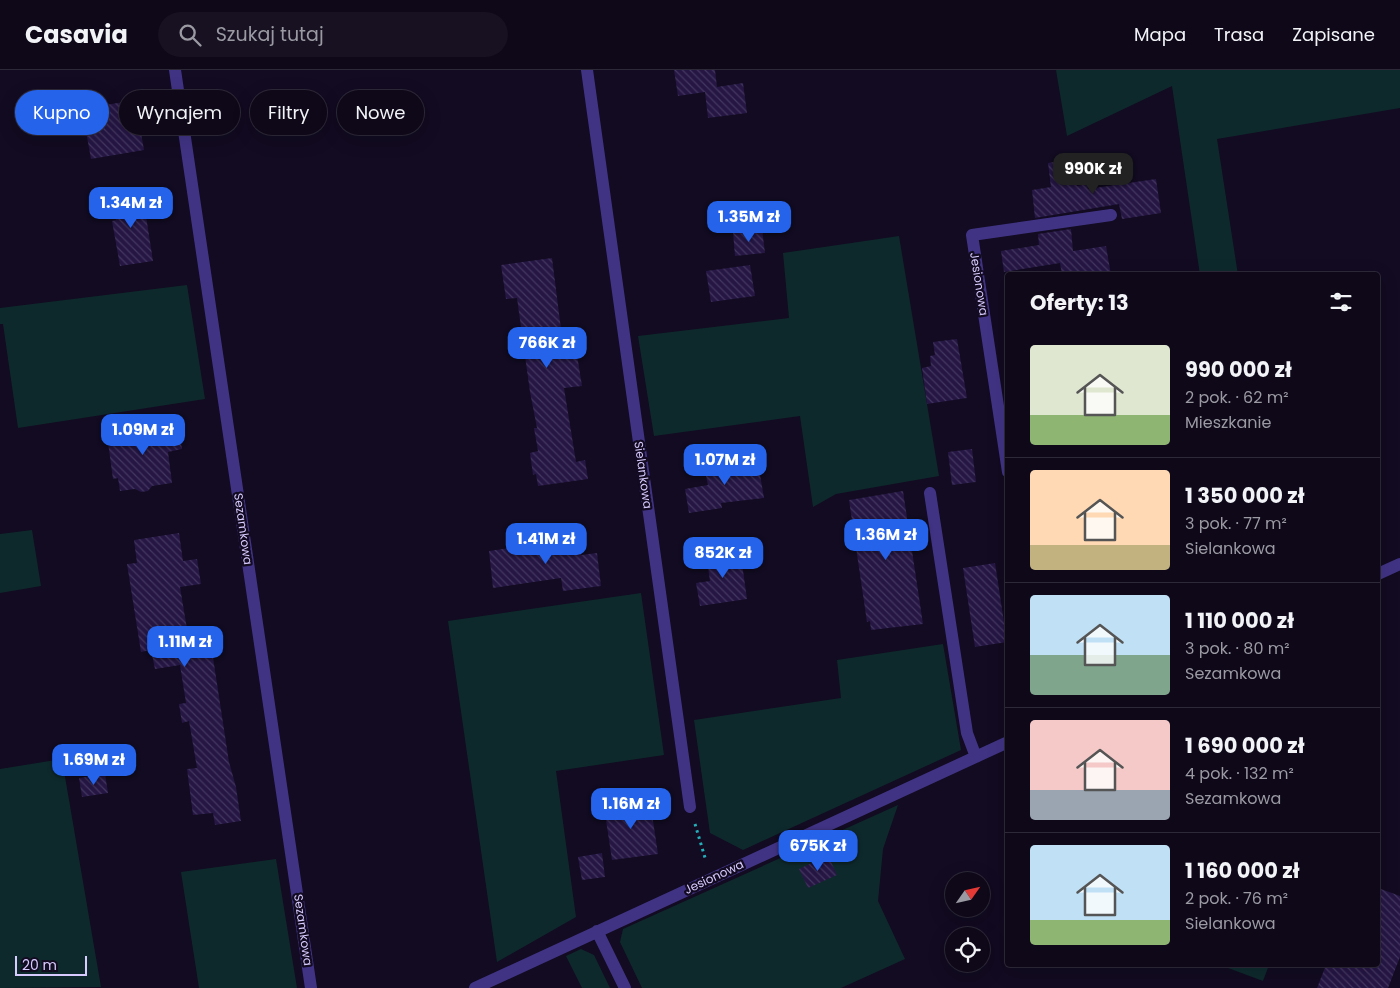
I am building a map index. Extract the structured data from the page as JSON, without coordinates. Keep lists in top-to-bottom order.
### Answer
{
  "streets": {
    "street": ["Jesionowa", "Sielankowa", "Sezamkowa"]
  },
  "scale_bar": "20 m",
  "north": "top right",
  "page": {
    "header": "Casavia",
    "search": "Szukaj tutaj",
    "nav": ["Mapa", "Trasa", "Zapisane"],
    "chip": [
      "Kupno",
      "Wynajem",
      "Filtry",
      "Nowe"
    ],
    "price": [
      "990K zł",
      "1.34M zł",
      "1.35M zł",
      "766K zł",
      "1.09M zł",
      "1.07M zł",
      "1.36M zł",
      "1.41M zł",
      "852K zł",
      "1.11M zł",
      "1.69M zł",
      "1.16M zł",
      "675K zł"
    ],
    "heading": "Oferty: 13",
    "list": [
      {
        "name": "990 000 zł",
        "note": "2 pok. · 62 m² · Mieszkanie"
      },
      {
        "name": "1 350 000 zł",
        "note": "3 pok. · 77 m² · Sielankowa"
      },
      {
        "name": "1 110 000 zł",
        "note": "3 pok. · 80 m² · Sezamkowa"
      },
      {
        "name": "1 690 000 zł",
        "note": "4 pok. · 132 m² · Sezamkowa"
      },
      {
        "name": "1 160 000 zł",
        "note": "2 pok. · 76 m² · Sielankowa"
      }
    ],
    "scale": "20 m"
  }
}
